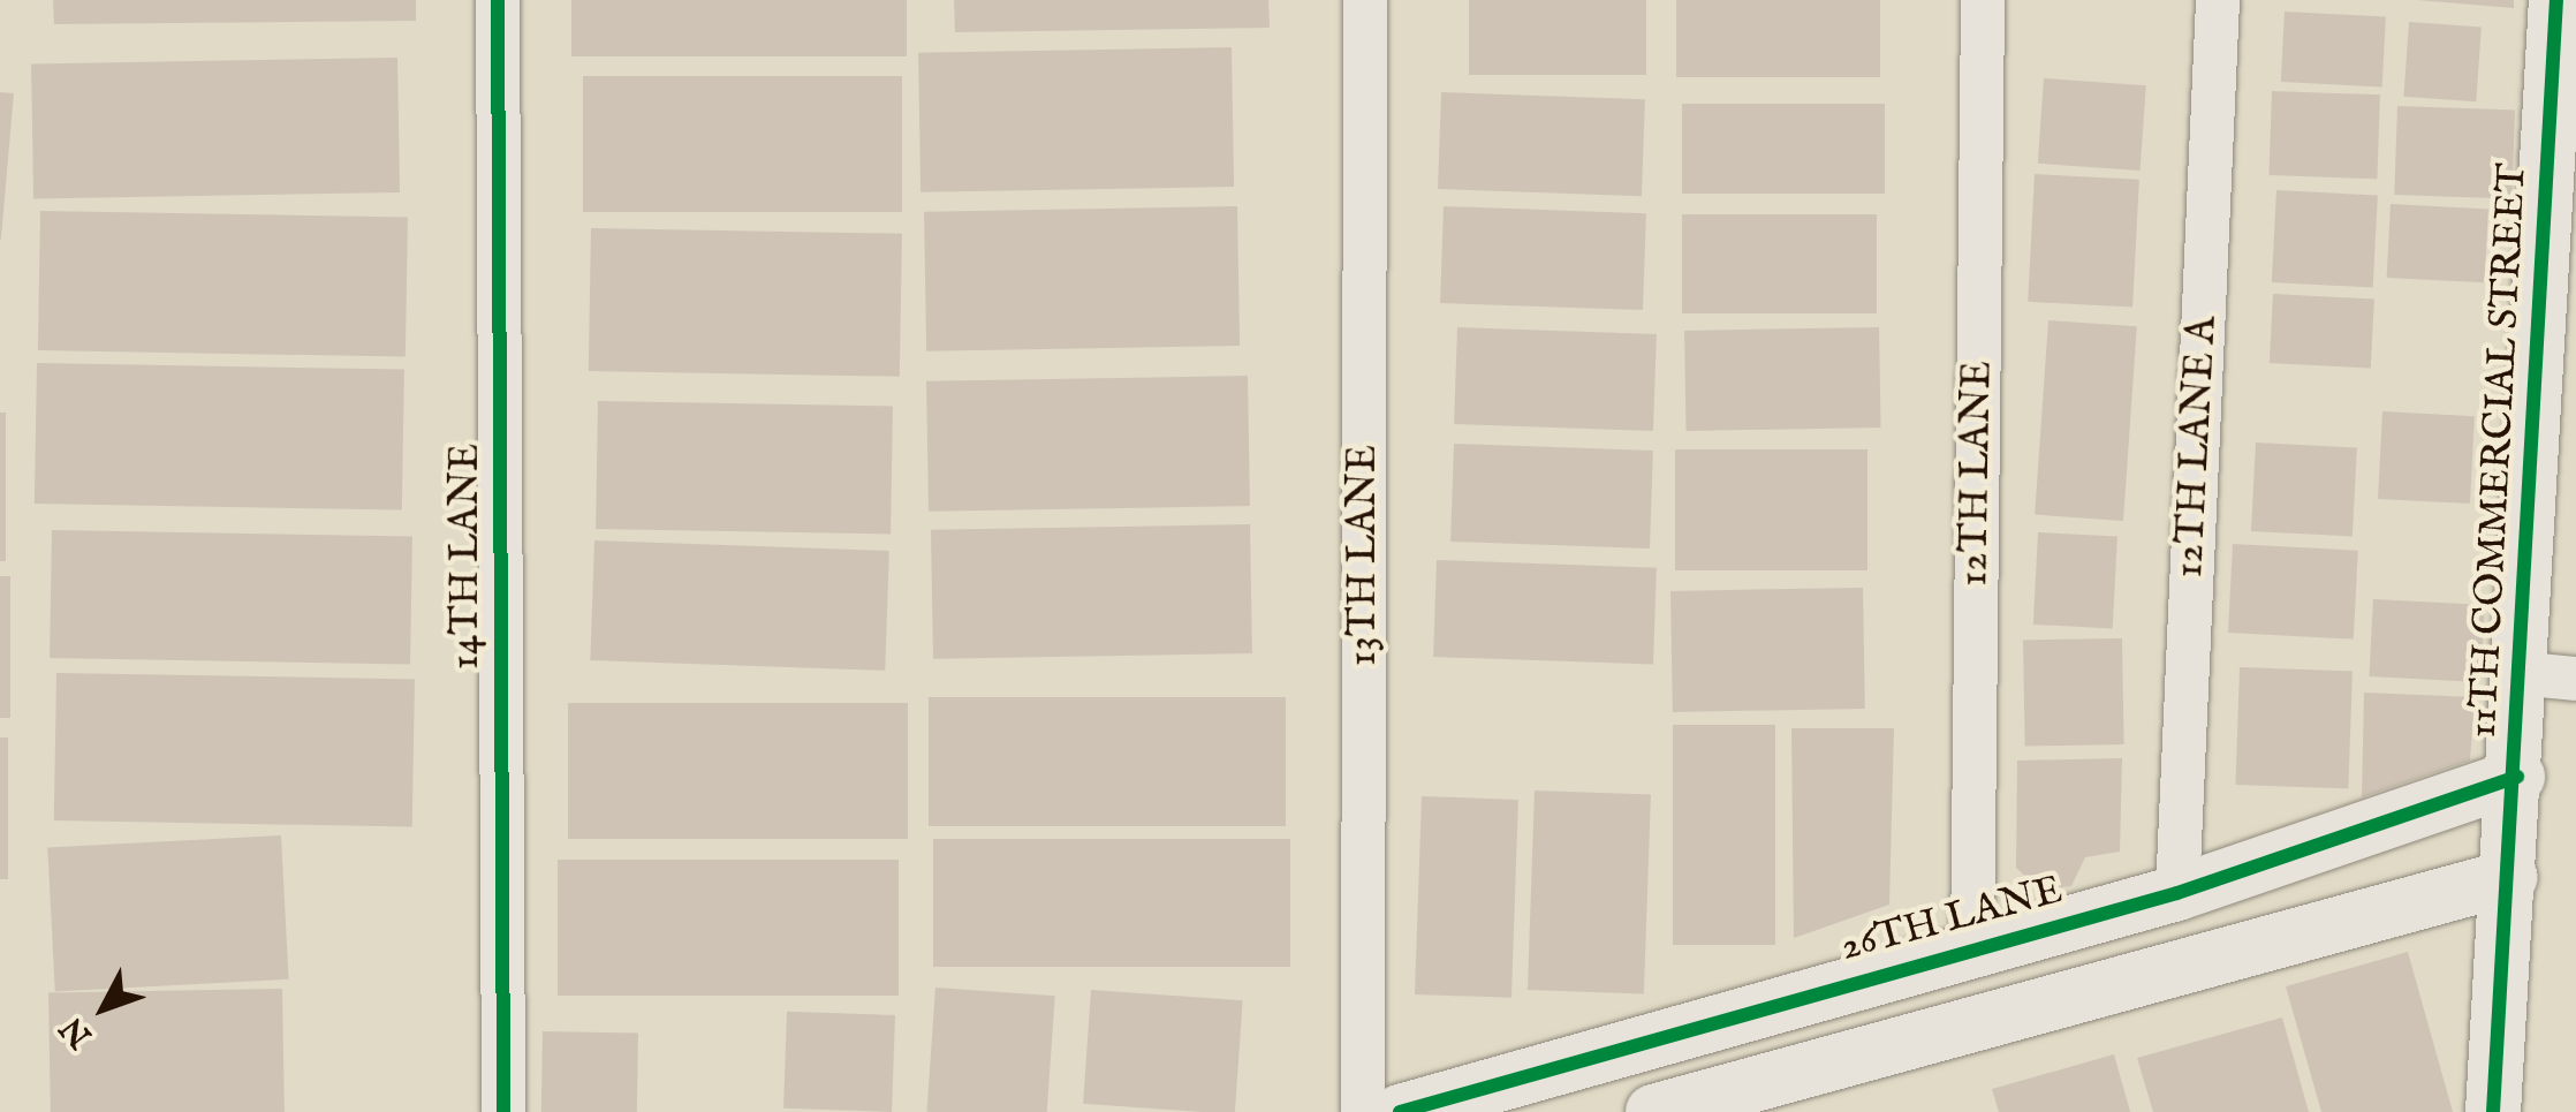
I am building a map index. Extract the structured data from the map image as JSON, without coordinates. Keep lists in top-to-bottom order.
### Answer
{
  "streets": {
    "street": [
      "12TH LANE A",
      "11TH COMMERCIAL STREET",
      "12TH LANE",
      "13TH LANE",
      "14TH LANE",
      "26TH LANE"
    ]
  },
  "crossings": [
    ["12TH LANE A", "26TH LANE"],
    ["11TH COMMERCIAL STREET", "26TH LANE"],
    ["12TH LANE", "26TH LANE"]
  ],
  "north": "bottom left"
}
